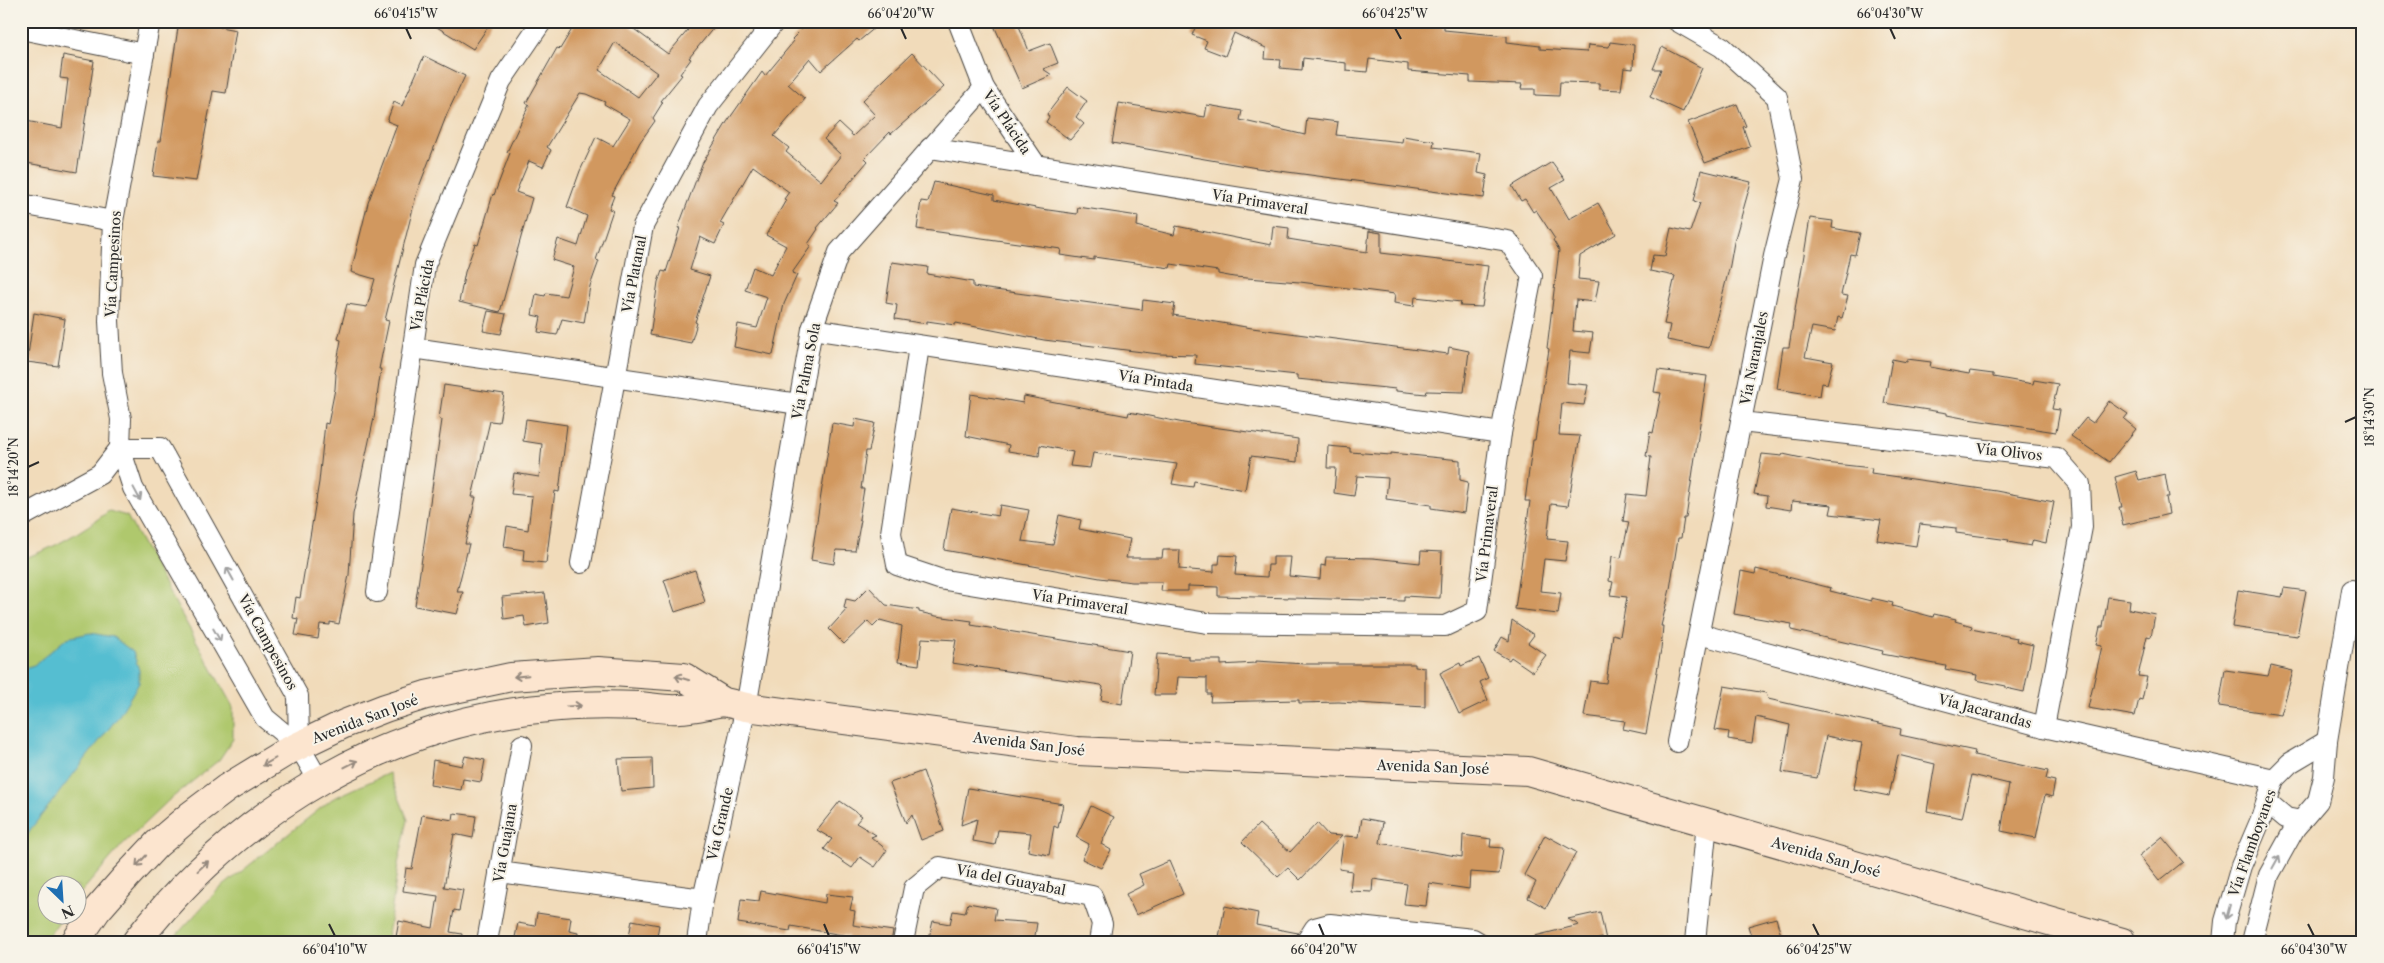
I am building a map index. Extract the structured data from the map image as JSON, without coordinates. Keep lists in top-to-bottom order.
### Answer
{
  "streets": {
    "street": [
      "Vía Plácida",
      "Vía Primaveral",
      "Vía Campesinos",
      "Vía Platanal",
      "Vía Naranjales",
      "Vía Palma Sola",
      "Vía Pintada",
      "Vía Olivos",
      "Vía Jacarandas",
      "Avenida San José",
      "Vía Grande",
      "Vía Guajana",
      "Vía Flamboyanes",
      "Vía del Guayabal"
    ]
  },
  "crossings": [
    ["Vía Plácida", "Vía Primaveral"],
    ["Vía Plácida", "Vía Palma Sola"],
    ["Vía Primaveral", "Vía Palma Sola"],
    ["Vía Primaveral", "Vía Pintada"],
    ["Vía Campesinos", "Avenida San José"],
    ["Vía Naranjales", "Vía Olivos"],
    ["Vía Naranjales", "Vía Jacarandas"],
    ["Vía Palma Sola", "Vía Pintada"],
    ["Vía Palma Sola", "Avenida San José"],
    ["Vía Palma Sola", "Vía Grande"],
    ["Vía Olivos", "Vía Jacarandas"],
    ["Vía Jacarandas", "Vía Flamboyanes"],
    ["Avenida San José", "Vía Grande"]
  ],
  "north": "bottom right",
  "coordinates": [
    "66°04'15\"W",
    "66°04'20\"W",
    "66°04'25\"W",
    "66°04'30\"W",
    "18°14'30\"N",
    "18°14'20\"N",
    "66°04'10\"W"
  ]
}
